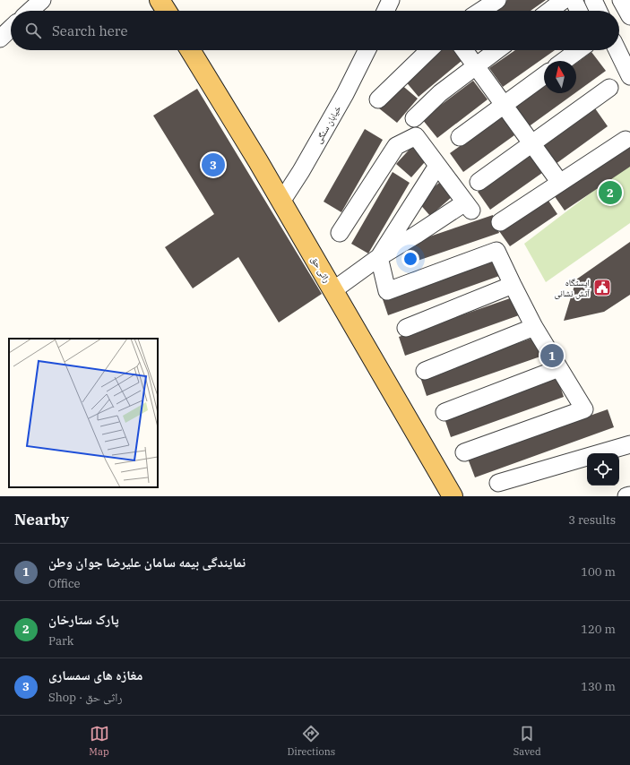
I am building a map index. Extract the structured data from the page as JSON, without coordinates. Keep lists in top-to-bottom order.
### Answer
{
  "streets": {
    "main road": ["راثی حق"],
    "street": ["خیابان سنگی"]
  },
  "crossings": [
    ["خیابان سنگی", "راثی حق"]
  ],
  "places": {
    "public building": ["ایستگاه آتش نشانی"]
  },
  "north": "top",
  "page": {
    "search": "Search here",
    "pins": ["3", "2", "1"],
    "heading": ["Nearby", "3 results"],
    "list": [
      {
        "mark": "1",
        "name": "نمایندگی بیمه سامان علیرضا جوان وطن",
        "note": "Office",
        "value": "100 m"
      },
      {
        "mark": "2",
        "name": "پارک ستارخان",
        "note": "Park",
        "value": "120 m"
      },
      {
        "mark": "3",
        "name": "مغازه های سمساری",
        "note": "Shop · راثی حق",
        "value": "130 m"
      }
    ],
    "nav": ["Map", "Directions", "Saved"]
  }
}
